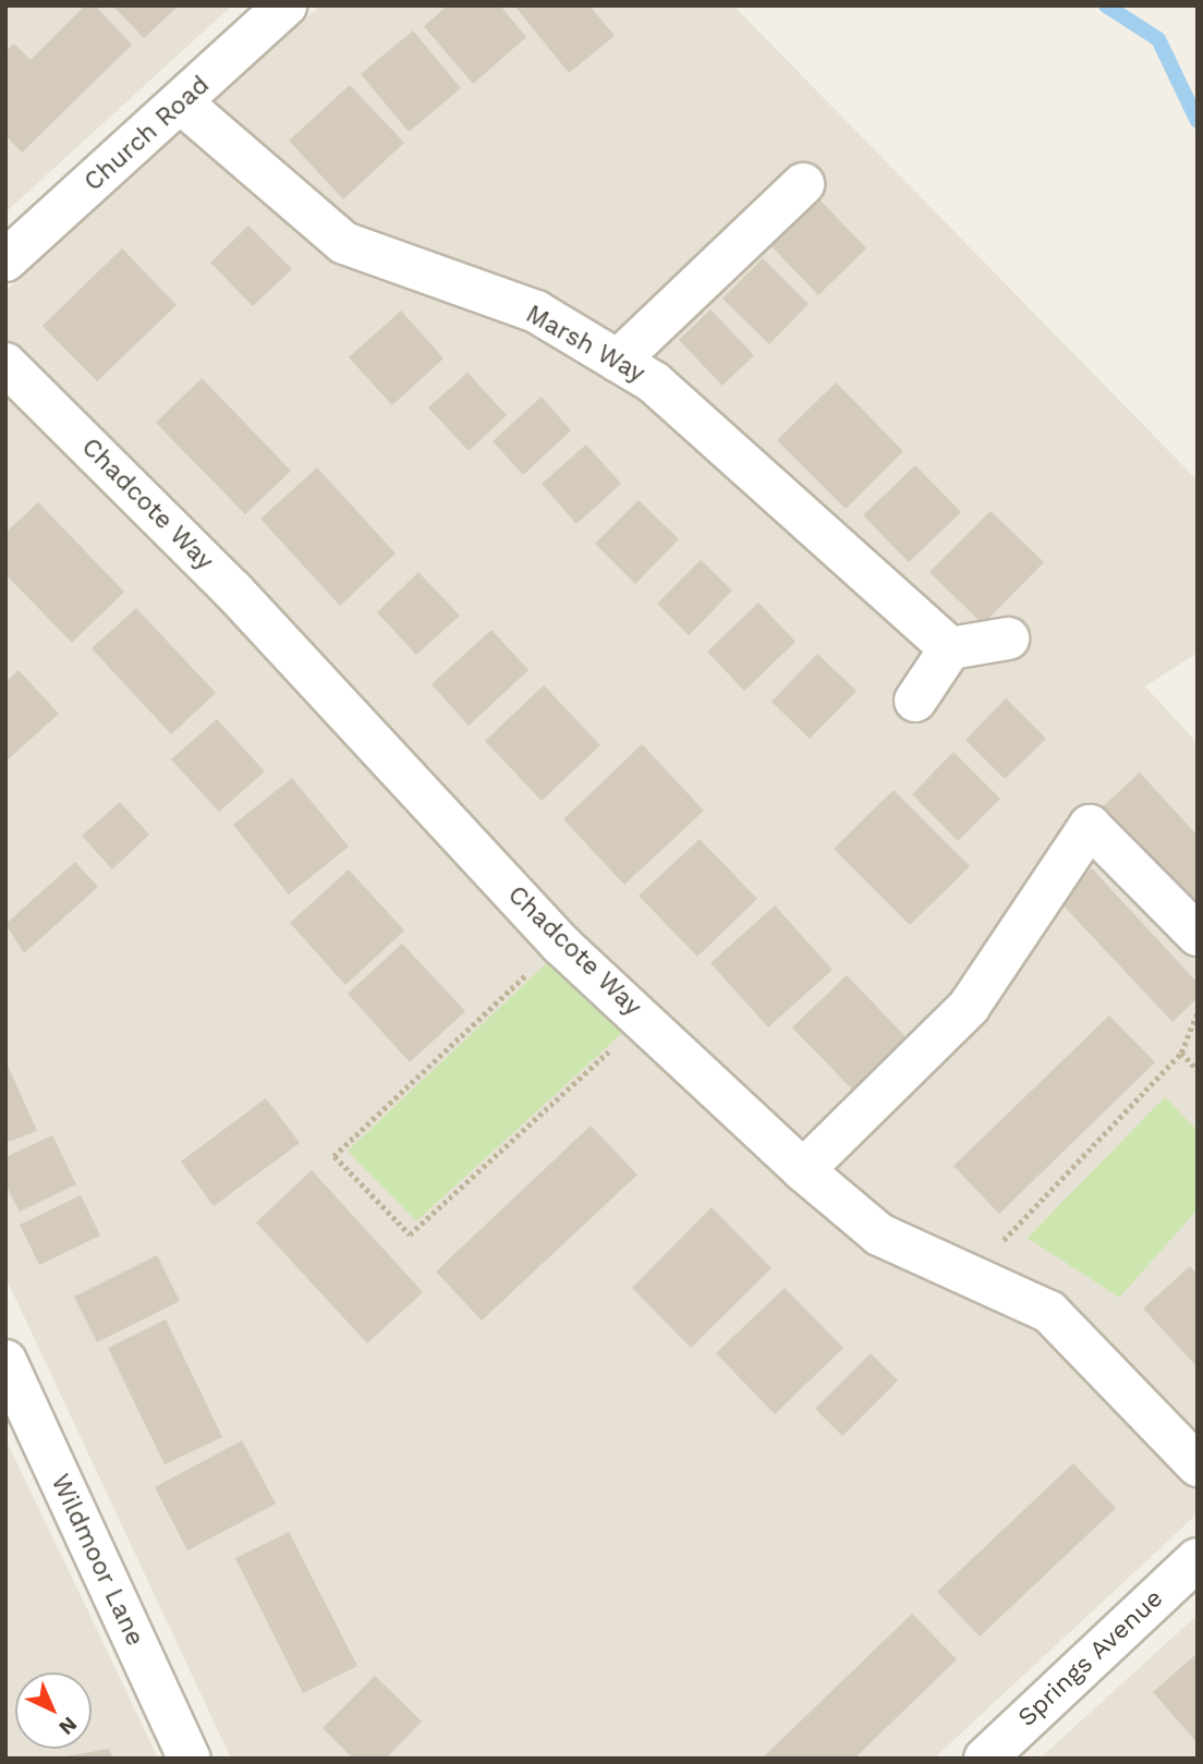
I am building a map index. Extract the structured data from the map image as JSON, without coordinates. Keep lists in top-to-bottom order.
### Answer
{
  "streets": {
    "street": [
      "Church Road",
      "Marsh Way",
      "Chadcote Way",
      "Wildmoor Lane",
      "Springs Avenue"
    ]
  },
  "crossings": [
    ["Church Road", "Marsh Way"]
  ],
  "north": "bottom right"
}
